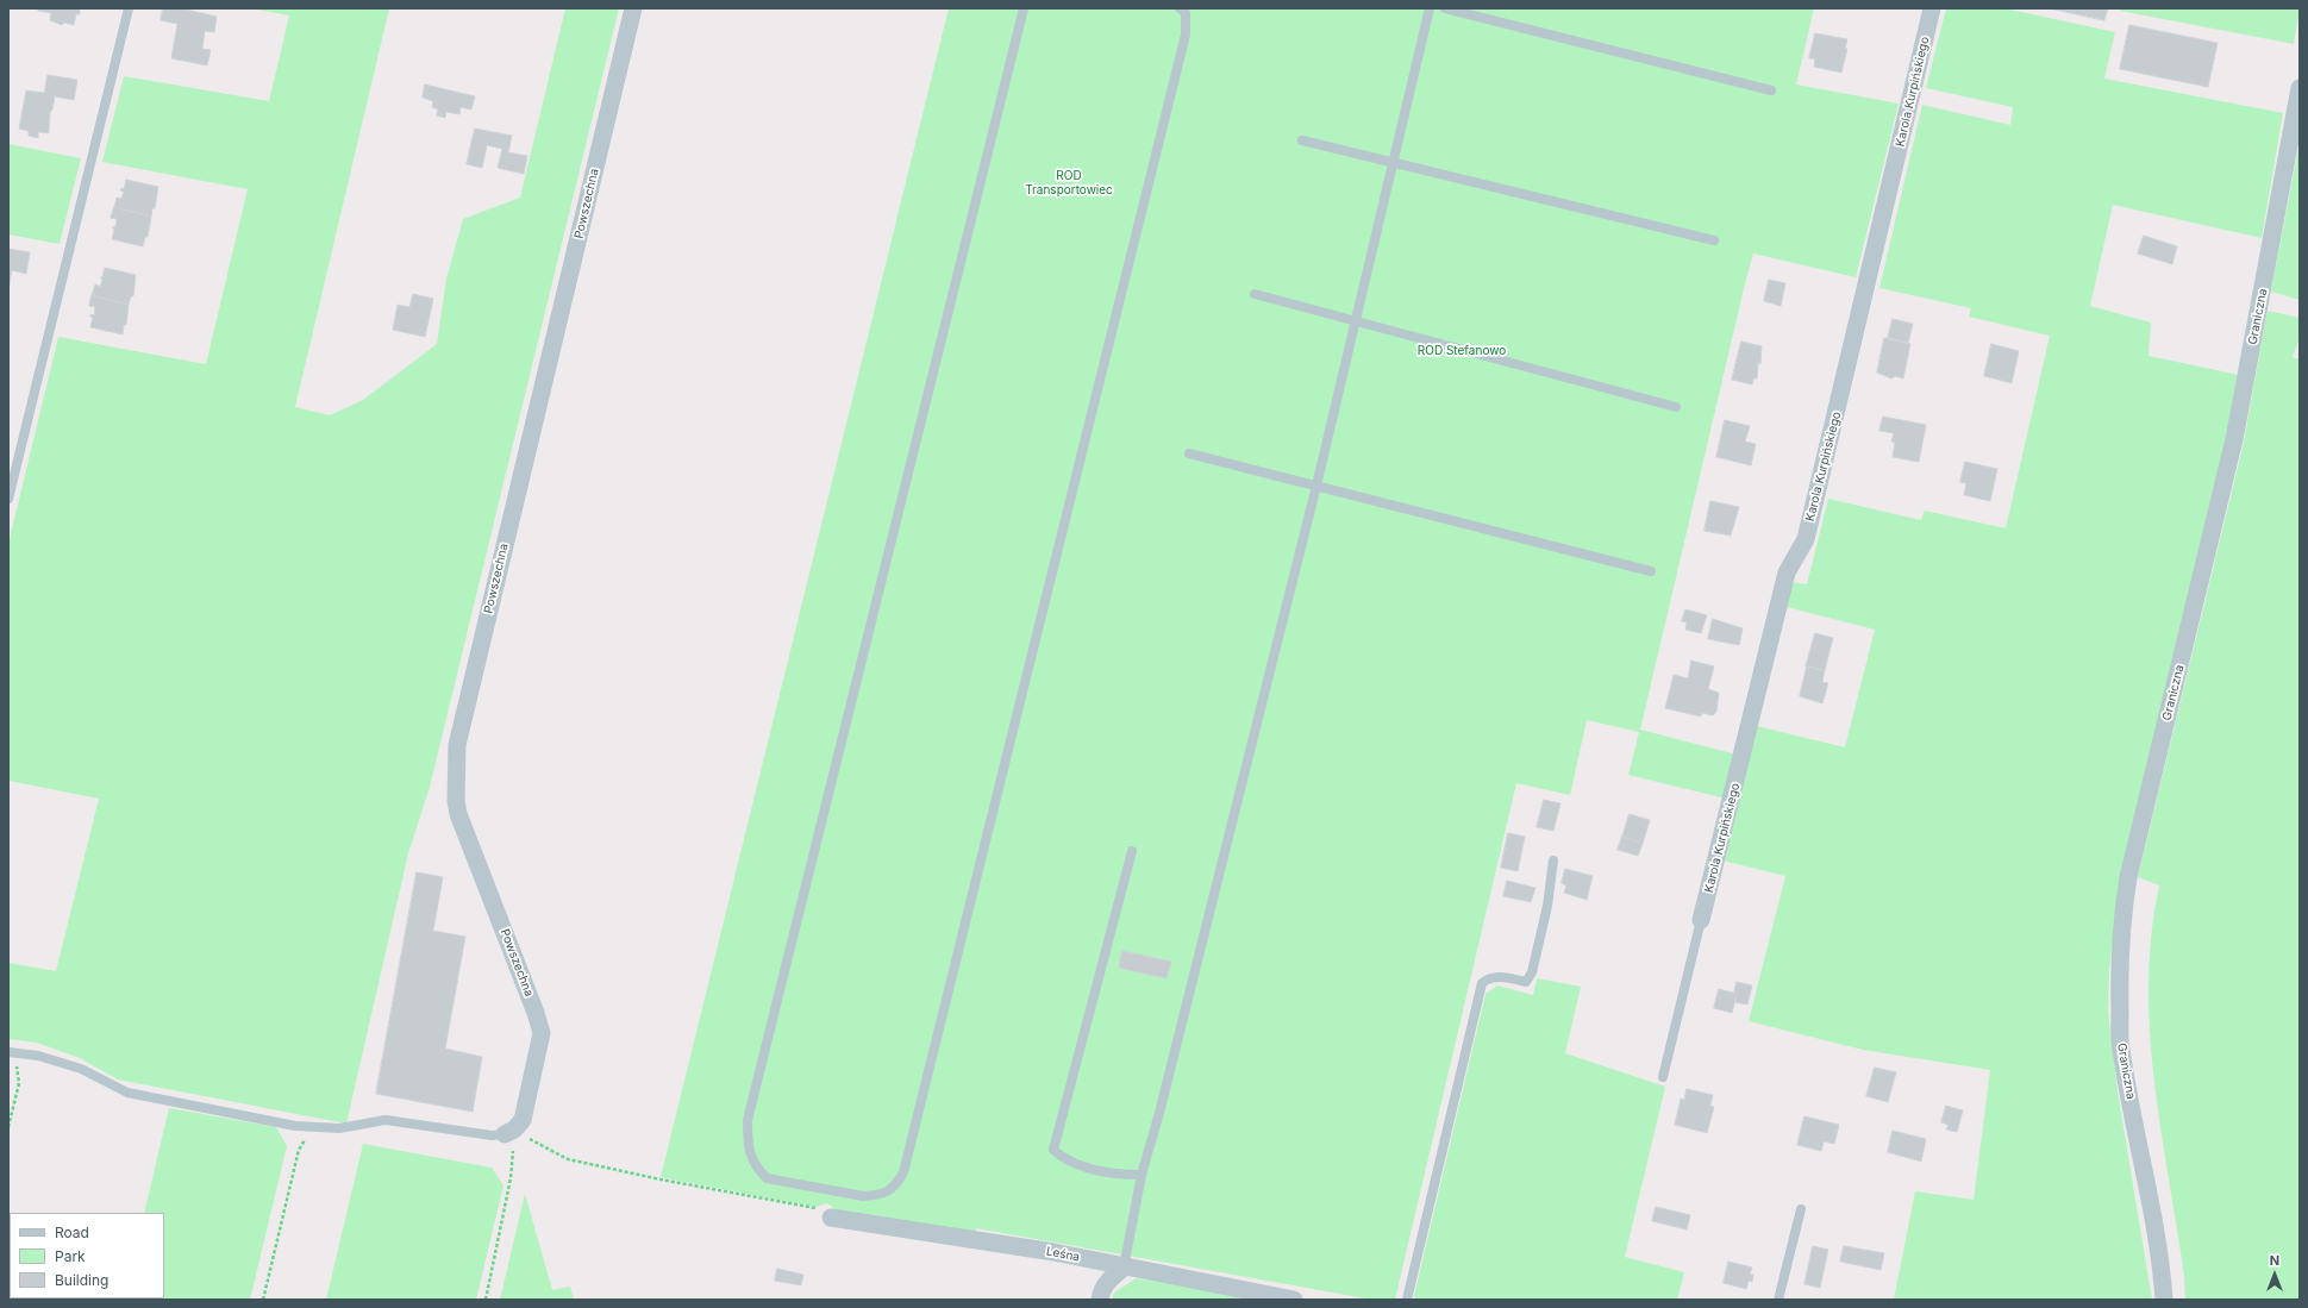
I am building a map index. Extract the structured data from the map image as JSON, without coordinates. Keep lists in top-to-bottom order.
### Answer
{
  "streets": {
    "street": [
      "Karola Kurpińskiego",
      "Powszechna",
      "Graniczna",
      "Leśna"
    ]
  },
  "parks": ["ROD Transportowiec", "ROD Stefanowo"],
  "legend": ["Road", "Park", "Building"],
  "north": "top"
}
